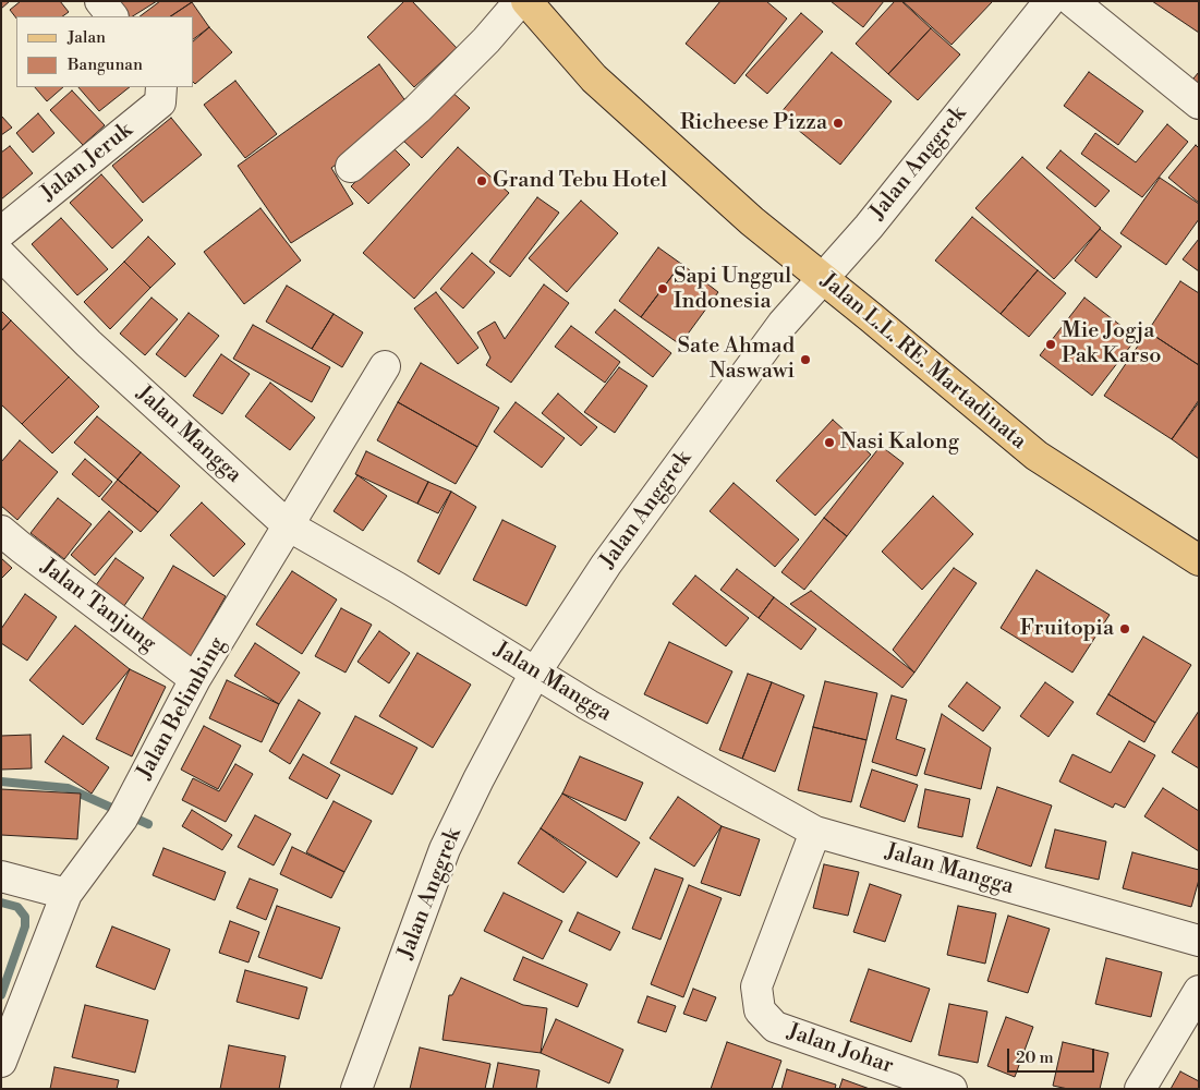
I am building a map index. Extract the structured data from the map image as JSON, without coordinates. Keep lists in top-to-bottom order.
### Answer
{
  "streets": {
    "main road": ["Jalan L.L. RE. Martadinata"],
    "street": [
      "Jalan Jeruk",
      "Jalan Anggrek",
      "Jalan Mangga",
      "Jalan Tanjung",
      "Jalan Belimbing",
      "Jalan Johar"
    ]
  },
  "crossings": [
    ["Jalan Anggrek", "Jalan L.L. RE. Martadinata"],
    ["Jalan Anggrek", "Jalan Mangga"],
    ["Jalan Mangga", "Jalan Belimbing"],
    ["Jalan Mangga", "Jalan Johar"],
    ["Jalan Tanjung", "Jalan Belimbing"]
  ],
  "places": [
    "Richeese Pizza",
    "Grand Tebu Hotel",
    "Sapi Unggul Indonesia",
    "Mie Jogja Pak Karso",
    "Sate Ahmad Naswawi",
    "Nasi Kalong",
    "Fruitopia"
  ],
  "legend": ["Jalan", "Bangunan"],
  "scale_bar": "20 m"
}
